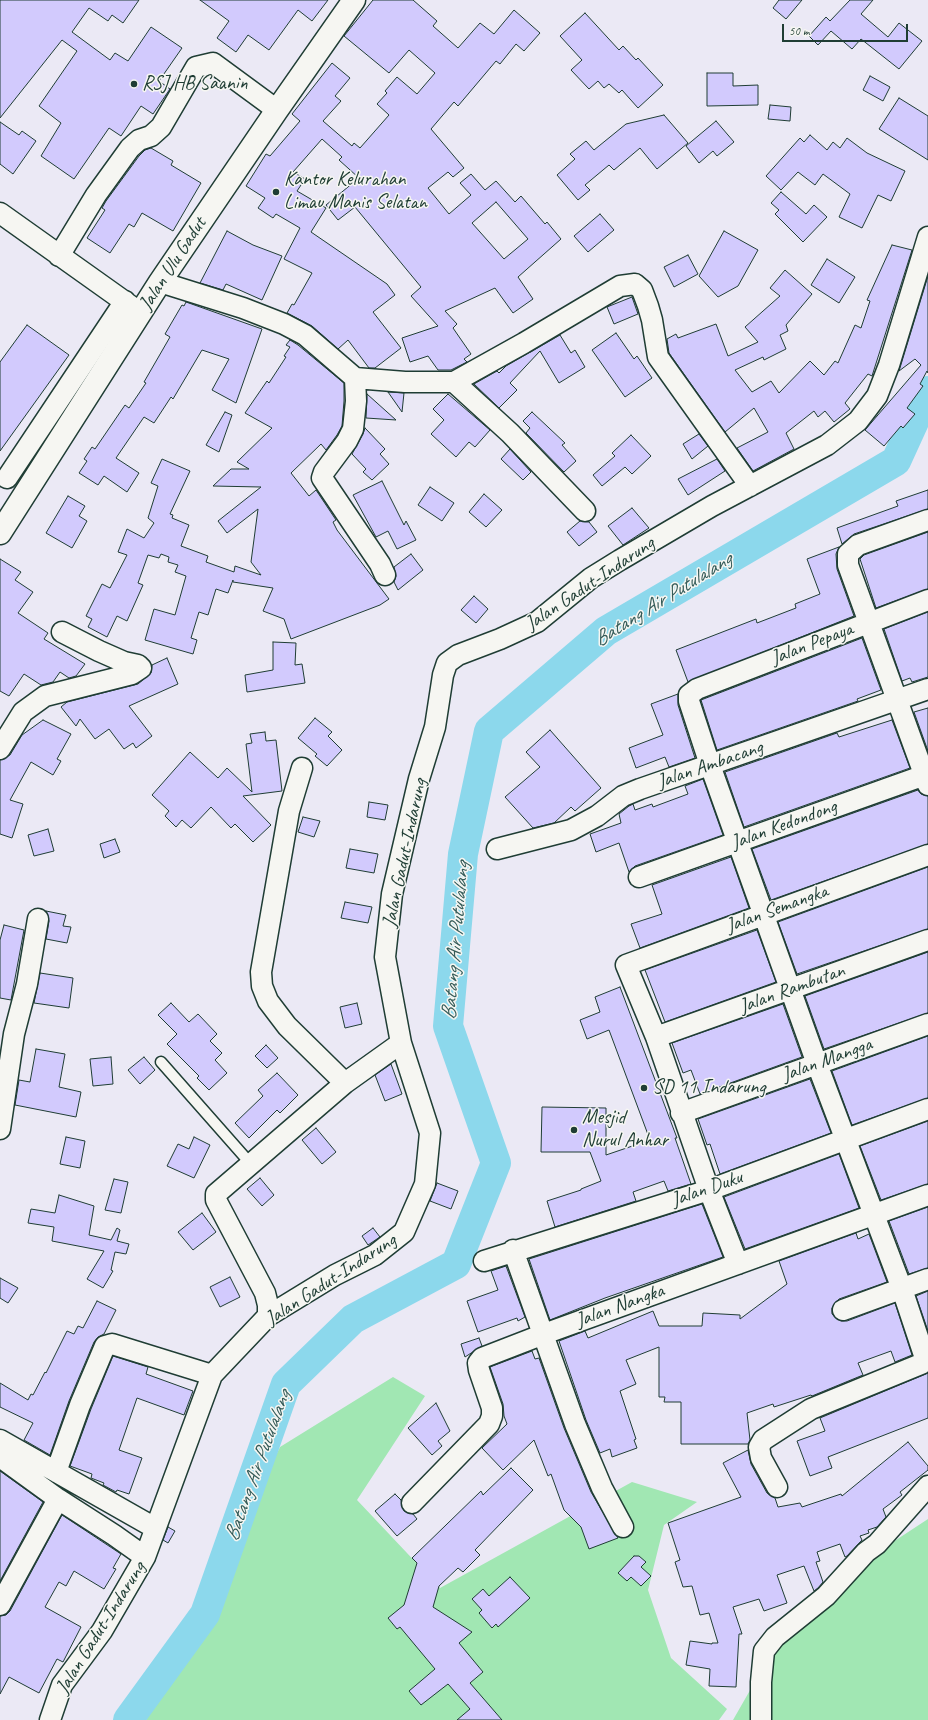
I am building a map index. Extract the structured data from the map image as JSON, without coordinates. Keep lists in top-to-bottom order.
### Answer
{
  "streets": {
    "street": [
      "Jalan Ulu Gadut",
      "Jalan Gadut-Indarung",
      "Jalan Pepaya",
      "Jalan Ambacang",
      "Jalan Kedondong",
      "Jalan Semangka",
      "Jalan Rambutan",
      "Jalan Mangga",
      "Jalan Duku",
      "Jalan Nangka"
    ]
  },
  "crossings": [
    ["Jalan Pepaya", "Jalan Ambacang"],
    ["Jalan Semangka", "Jalan Rambutan"]
  ],
  "water": ["Batang Air Putulalang"],
  "places": [
    "RSJ HB Saanin",
    "Kantor Kelurahan Limau Manis Selatan",
    "SD 11 Indarung",
    "Mesjid Nurul Anhar"
  ],
  "scale_bar": "50 m"
}
